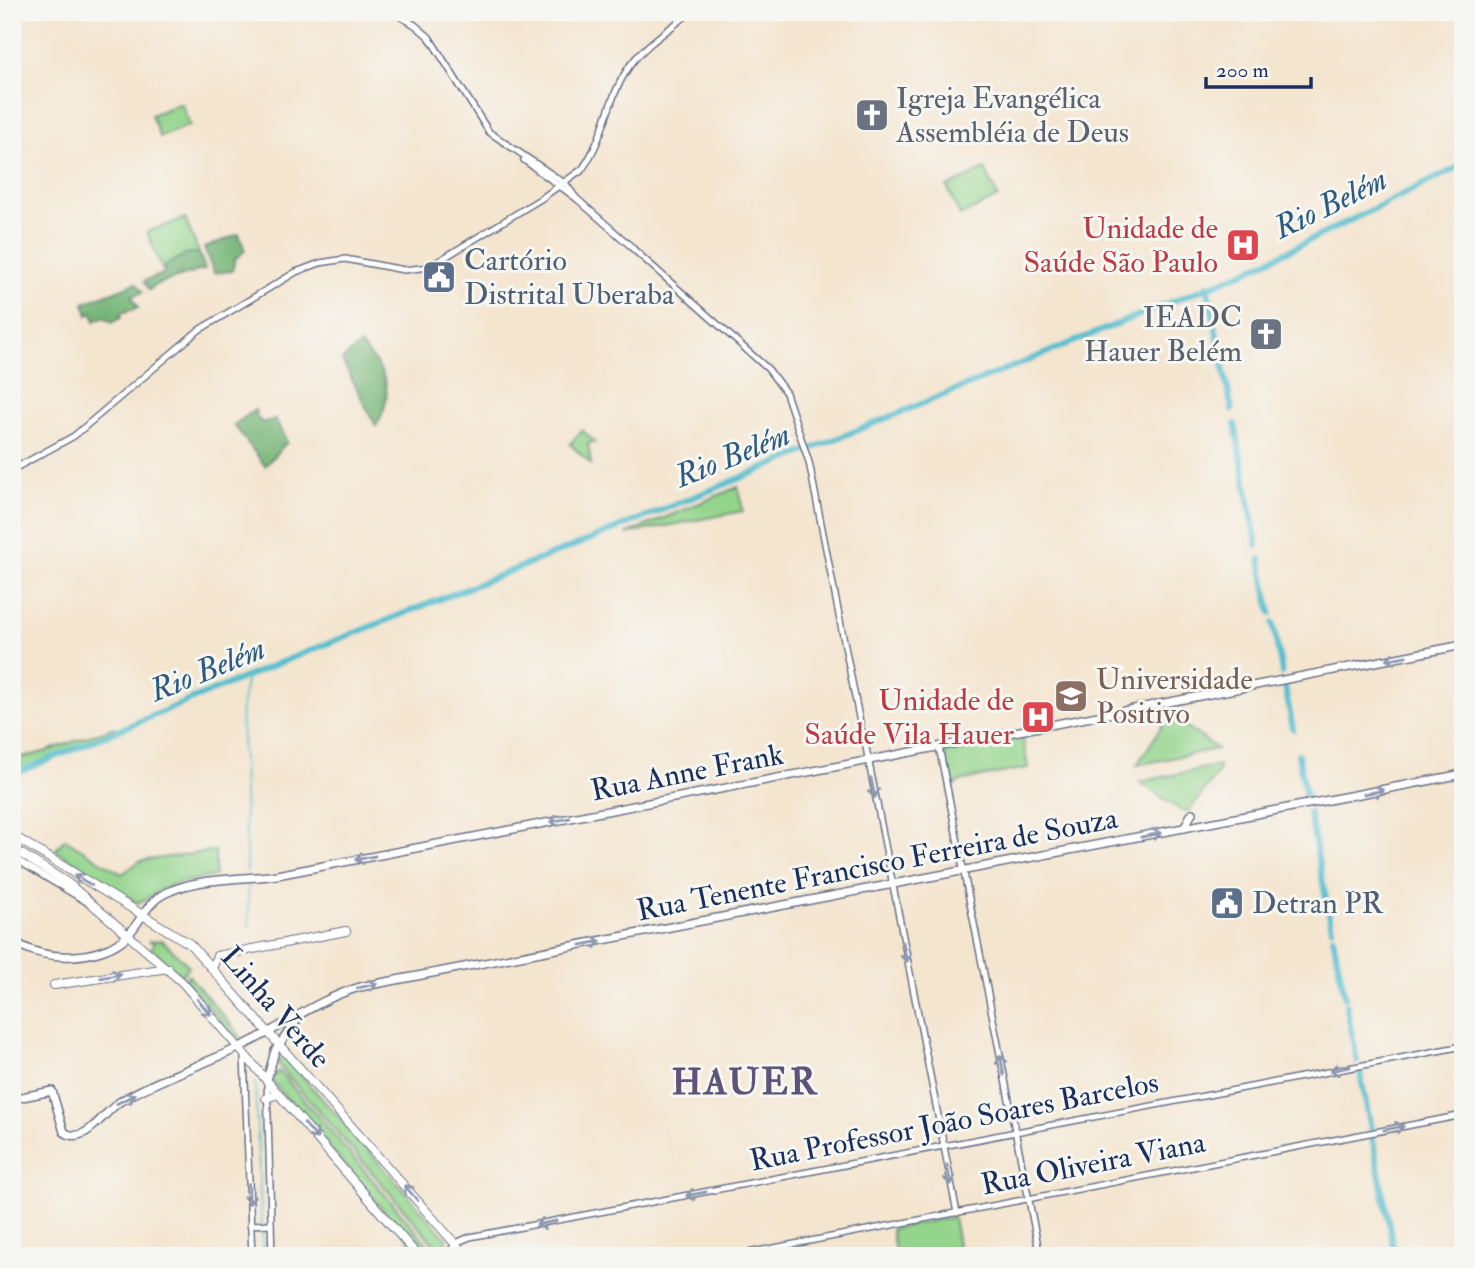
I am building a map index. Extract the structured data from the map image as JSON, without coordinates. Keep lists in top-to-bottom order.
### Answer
{
  "streets": {
    "highway": ["Linha Verde"],
    "main road": [
      "Rua Anne Frank",
      "Rua Tenente Francisco Ferreira de Souza",
      "Rua Professor João Soares Barcelos",
      "Rua Oliveira Viana"
    ]
  },
  "crossings": [
    ["Rua Anne Frank", "Linha Verde"],
    ["Rua Tenente Francisco Ferreira de Souza", "Linha Verde"],
    ["Linha Verde", "Rua Professor João Soares Barcelos"]
  ],
  "one_way": [
    "Rua Anne Frank",
    "Rua Tenente Francisco Ferreira de Souza",
    "Rua Professor João Soares Barcelos",
    "Rua Oliveira Viana"
  ],
  "districts": ["HAUER"],
  "water": ["Rio Belém"],
  "places": {
    "church": ["Igreja Evangélica Assembléia de Deus", "IEADC Hauer Belém"],
    "hospital": ["Unidade de Saúde São Paulo", "Unidade de Saúde Vila Hauer"],
    "public building": ["Cartório Distrital Uberaba", "Detran PR"],
    "school or university": ["Universidade Positivo"]
  },
  "scale_bar": "200 m"
}
